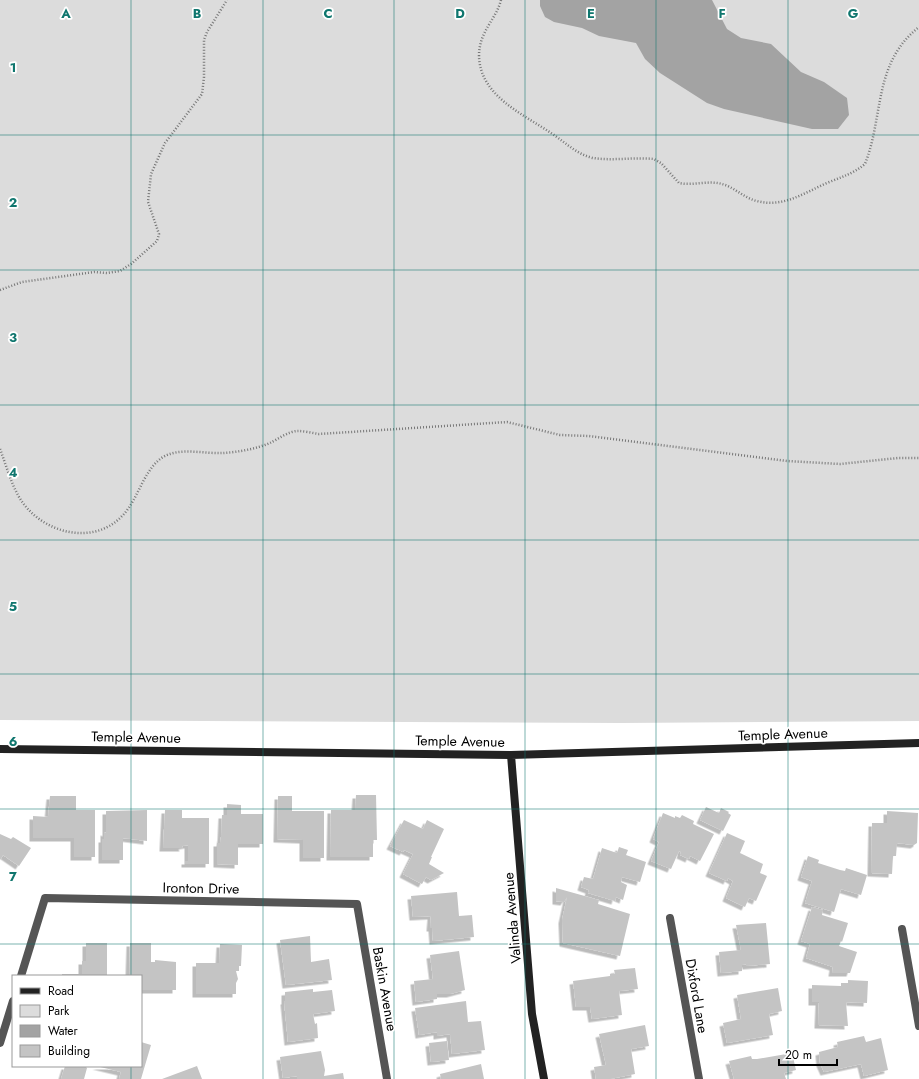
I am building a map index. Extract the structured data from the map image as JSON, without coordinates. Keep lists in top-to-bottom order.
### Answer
{
  "streets": {
    "main road": ["Temple Avenue", "Valinda Avenue"],
    "street": ["Ironton Drive", "Baskin Avenue", "Dixford Lane"]
  },
  "crossings": [
    ["Temple Avenue", "Valinda Avenue"],
    ["Ironton Drive", "Baskin Avenue"]
  ],
  "legend": [
    "Road",
    "Park",
    "Water",
    "Building"
  ],
  "scale_bar": "20 m",
  "grid": {
    "columns": [
      "A",
      "B",
      "C",
      "D",
      "E",
      "F",
      "G"
    ],
    "rows": [
      "1",
      "2",
      "3",
      "4",
      "5",
      "6",
      "7"
    ]
  }
}
